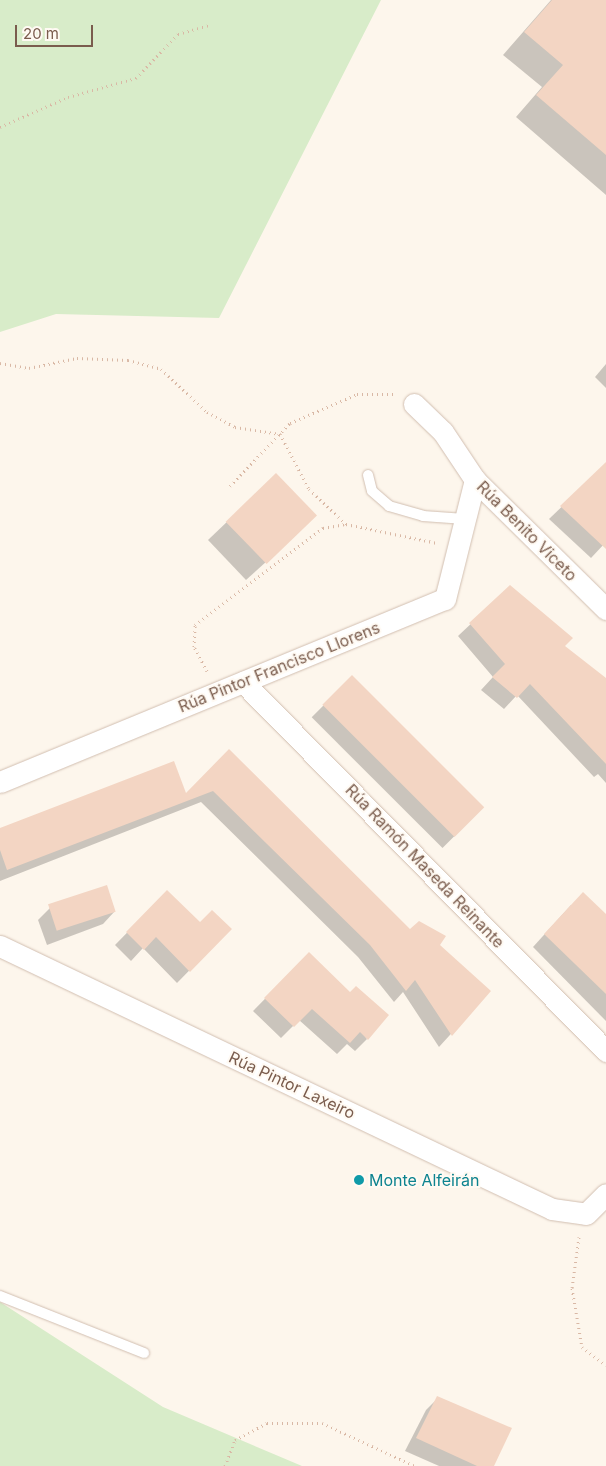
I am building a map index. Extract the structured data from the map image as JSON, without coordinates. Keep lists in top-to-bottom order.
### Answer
{
  "streets": {
    "street": [
      "Rúa Benito Viceto",
      "Rúa Pintor Francisco Llorens",
      "Rúa Ramón Maseda Reinante",
      "Rúa Pintor Laxeiro"
    ]
  },
  "crossings": [
    ["Rúa Benito Viceto", "Rúa Pintor Francisco Llorens"],
    ["Rúa Pintor Francisco Llorens", "Rúa Ramón Maseda Reinante"]
  ],
  "places": ["Monte Alfeirán"],
  "scale_bar": "20 m"
}
